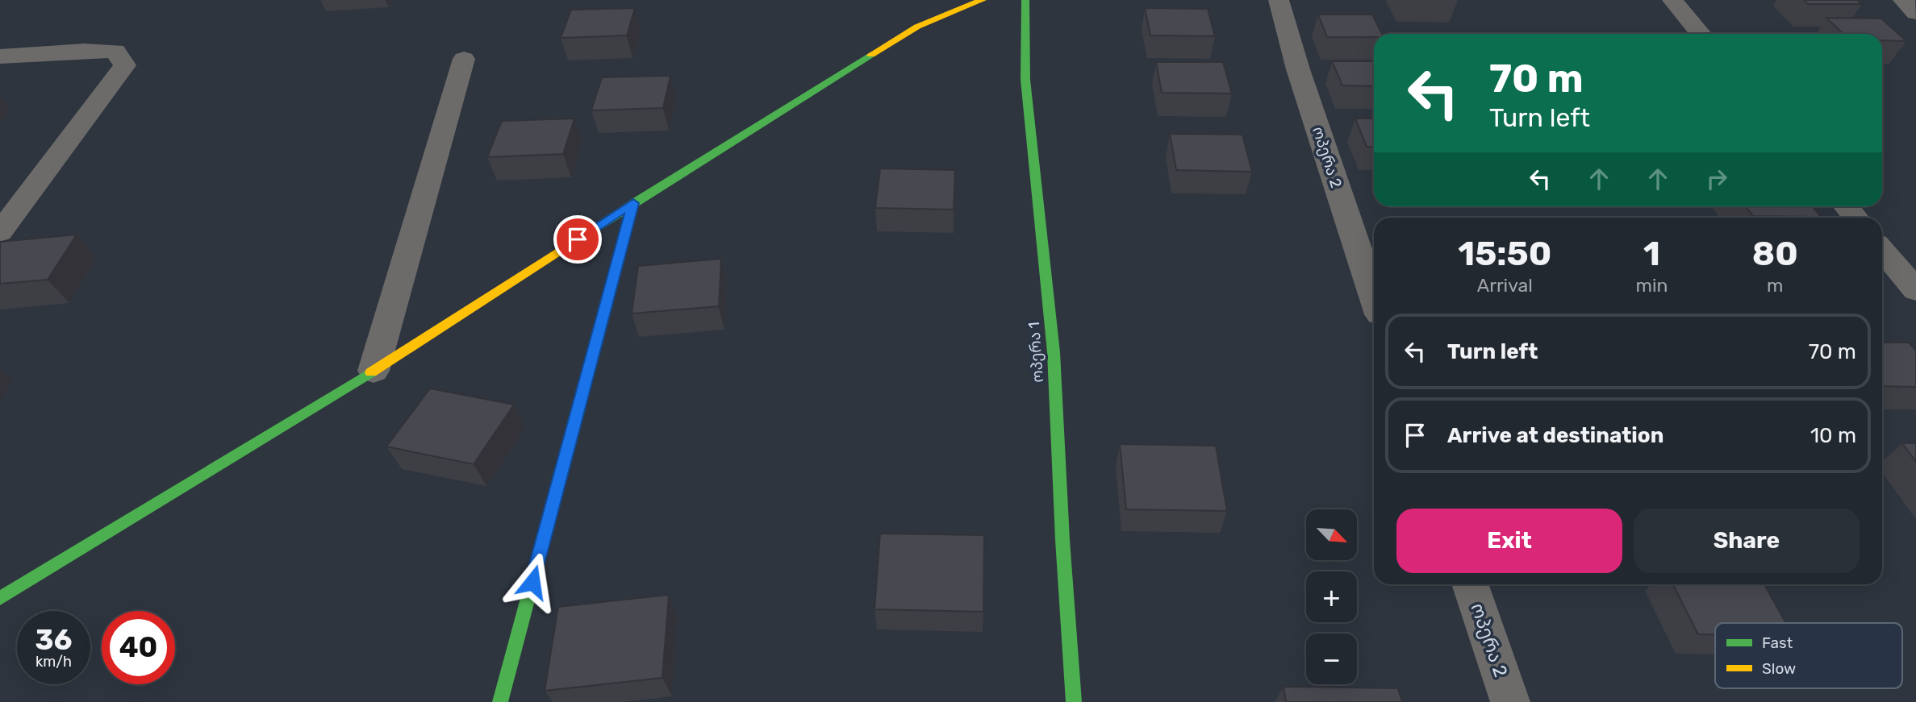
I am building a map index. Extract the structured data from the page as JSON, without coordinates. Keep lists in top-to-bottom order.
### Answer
{
  "streets": {
    "street": ["ოპერა 2", "ოპერა 1"]
  },
  "legend": ["Fast", "Slow"],
  "north": "bottom right",
  "page": {
    "turn": ["70 m", "Turn left"],
    "eta": [
      "15:50",
      "Arrival",
      "1",
      "min",
      "80",
      "m"
    ],
    "list": [
      {
        "name": "Turn left",
        "value": "70 m"
      },
      {
        "name": "Arrive at destination",
        "value": "10 m"
      }
    ],
    "buttons": ["Exit", "Share"],
    "map_buttons": ["+", "−"],
    "speed": "36 km/h",
    "limit": "40"
  }
}
